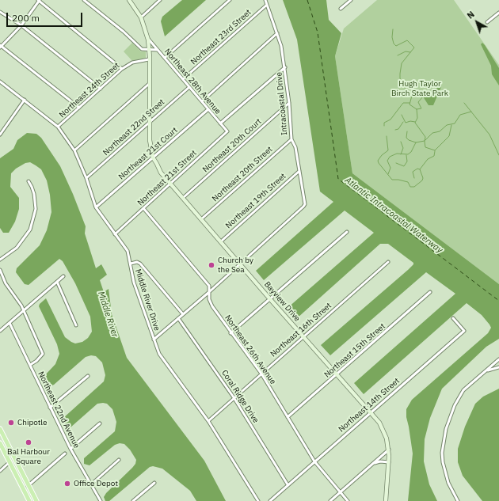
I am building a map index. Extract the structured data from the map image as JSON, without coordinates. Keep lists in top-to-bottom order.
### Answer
{
  "streets": {
    "street": [
      "Northeast 23rd Street",
      "Northeast 28th Avenue",
      "Northeast 24th Street",
      "Intracoastal Drive",
      "Northeast 22nd Street",
      "Northeast 20th Court",
      "Northeast 21st Court",
      "Northeast 20th Street",
      "Northeast 21st Street",
      "Northeast 19th Street",
      "Middle River Drive",
      "Bayview Drive",
      "Northeast 16th Street",
      "Northeast 26th Avenue",
      "Northeast 15th Street",
      "Coral Ridge Drive",
      "Northeast 14th Street",
      "Northeast 22nd Avenue"
    ]
  },
  "crossings": [
    ["Northeast 23rd Street", "Northeast 28th Avenue"],
    ["Northeast 23rd Street", "Intracoastal Drive"],
    ["Northeast 28th Avenue", "Northeast 22nd Street"],
    ["Northeast 28th Avenue", "Northeast 21st Court"],
    ["Northeast 28th Avenue", "Northeast 21st Street"],
    ["Northeast 28th Avenue", "Bayview Drive"],
    ["Northeast 24th Street", "Middle River Drive"],
    ["Northeast 24th Street", "Bayview Drive"],
    ["Intracoastal Drive", "Northeast 20th Court"],
    ["Intracoastal Drive", "Northeast 20th Street"],
    ["Intracoastal Drive", "Northeast 19th Street"],
    ["Intracoastal Drive", "Bayview Drive"],
    ["Northeast 22nd Street", "Middle River Drive"],
    ["Northeast 22nd Street", "Bayview Drive"],
    ["Northeast 20th Court", "Bayview Drive"],
    ["Northeast 21st Court", "Middle River Drive"],
    ["Northeast 21st Court", "Bayview Drive"],
    ["Northeast 20th Street", "Bayview Drive"],
    ["Northeast 21st Street", "Middle River Drive"],
    ["Northeast 21st Street", "Bayview Drive"],
    ["Northeast 21st Street", "Northeast 26th Avenue"],
    ["Northeast 19th Street", "Bayview Drive"],
    ["Middle River Drive", "Northeast 16th Street"],
    ["Bayview Drive", "Northeast 16th Street"],
    ["Bayview Drive", "Northeast 15th Street"],
    ["Bayview Drive", "Northeast 14th Street"],
    ["Northeast 16th Street", "Northeast 26th Avenue"],
    ["Northeast 16th Street", "Coral Ridge Drive"],
    ["Northeast 26th Avenue", "Northeast 15th Street"],
    ["Northeast 26th Avenue", "Northeast 14th Street"],
    ["Coral Ridge Drive", "Northeast 14th Street"]
  ],
  "water": ["Atlantic Intracoastal Waterway", "Middle River"],
  "parks": ["Hugh Taylor Birch State Park"],
  "places": [
    "Church by the Sea",
    "Chipotle",
    "Bal Harbour Square",
    "Office Depot"
  ],
  "scale_bar": "200 m",
  "north": "top left"
}
